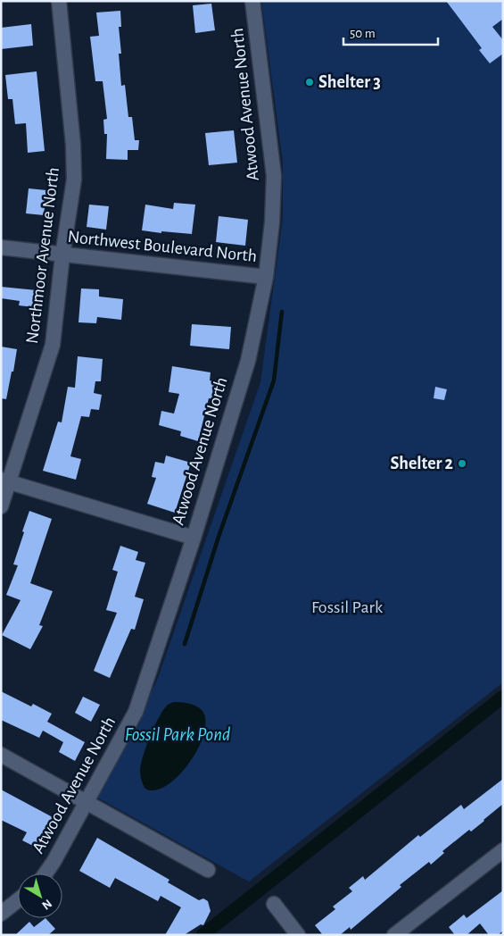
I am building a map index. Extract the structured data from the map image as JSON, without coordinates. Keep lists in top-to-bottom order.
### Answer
{
  "streets": {
    "street": ["Atwood Avenue North", "Northwest Boulevard North", "Northmoor Avenue North"]
  },
  "crossings": [
    ["Atwood Avenue North", "Northwest Boulevard North"],
    ["Northwest Boulevard North", "Northmoor Avenue North"]
  ],
  "water": ["Fossil Park Pond"],
  "parks": ["Fossil Park"],
  "places": ["Shelter 3", "Shelter 2"],
  "scale_bar": "50 m",
  "north": "bottom right"
}
